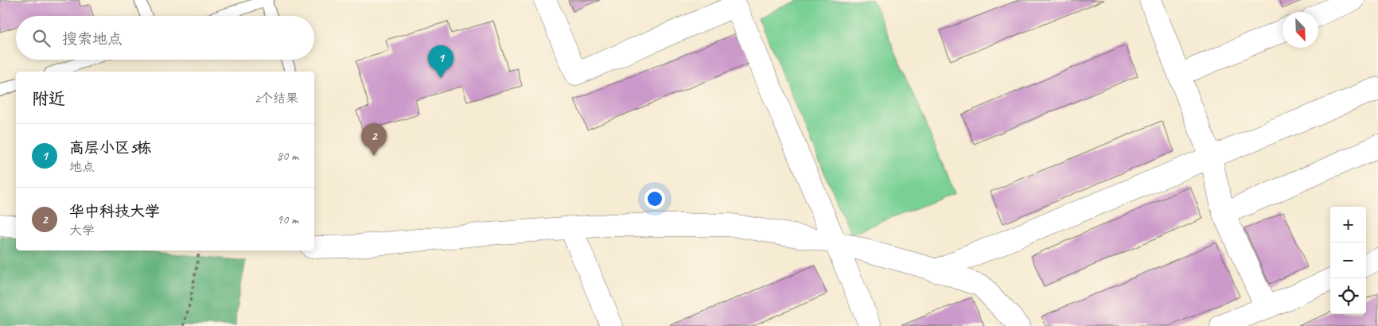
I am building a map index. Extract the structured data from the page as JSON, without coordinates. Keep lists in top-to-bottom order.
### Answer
{
  "north": "bottom right",
  "page": {
    "search": "搜索地点",
    "pins": ["1", "2"],
    "heading": ["附近", "2个结果"],
    "list": [
      {
        "mark": "1",
        "name": "高层小区5栋",
        "note": "地点",
        "value": "80 m"
      },
      {
        "mark": "2",
        "name": "华中科技大学",
        "note": "大学",
        "value": "90 m"
      }
    ],
    "map_buttons": ["+", "−"]
  }
}
